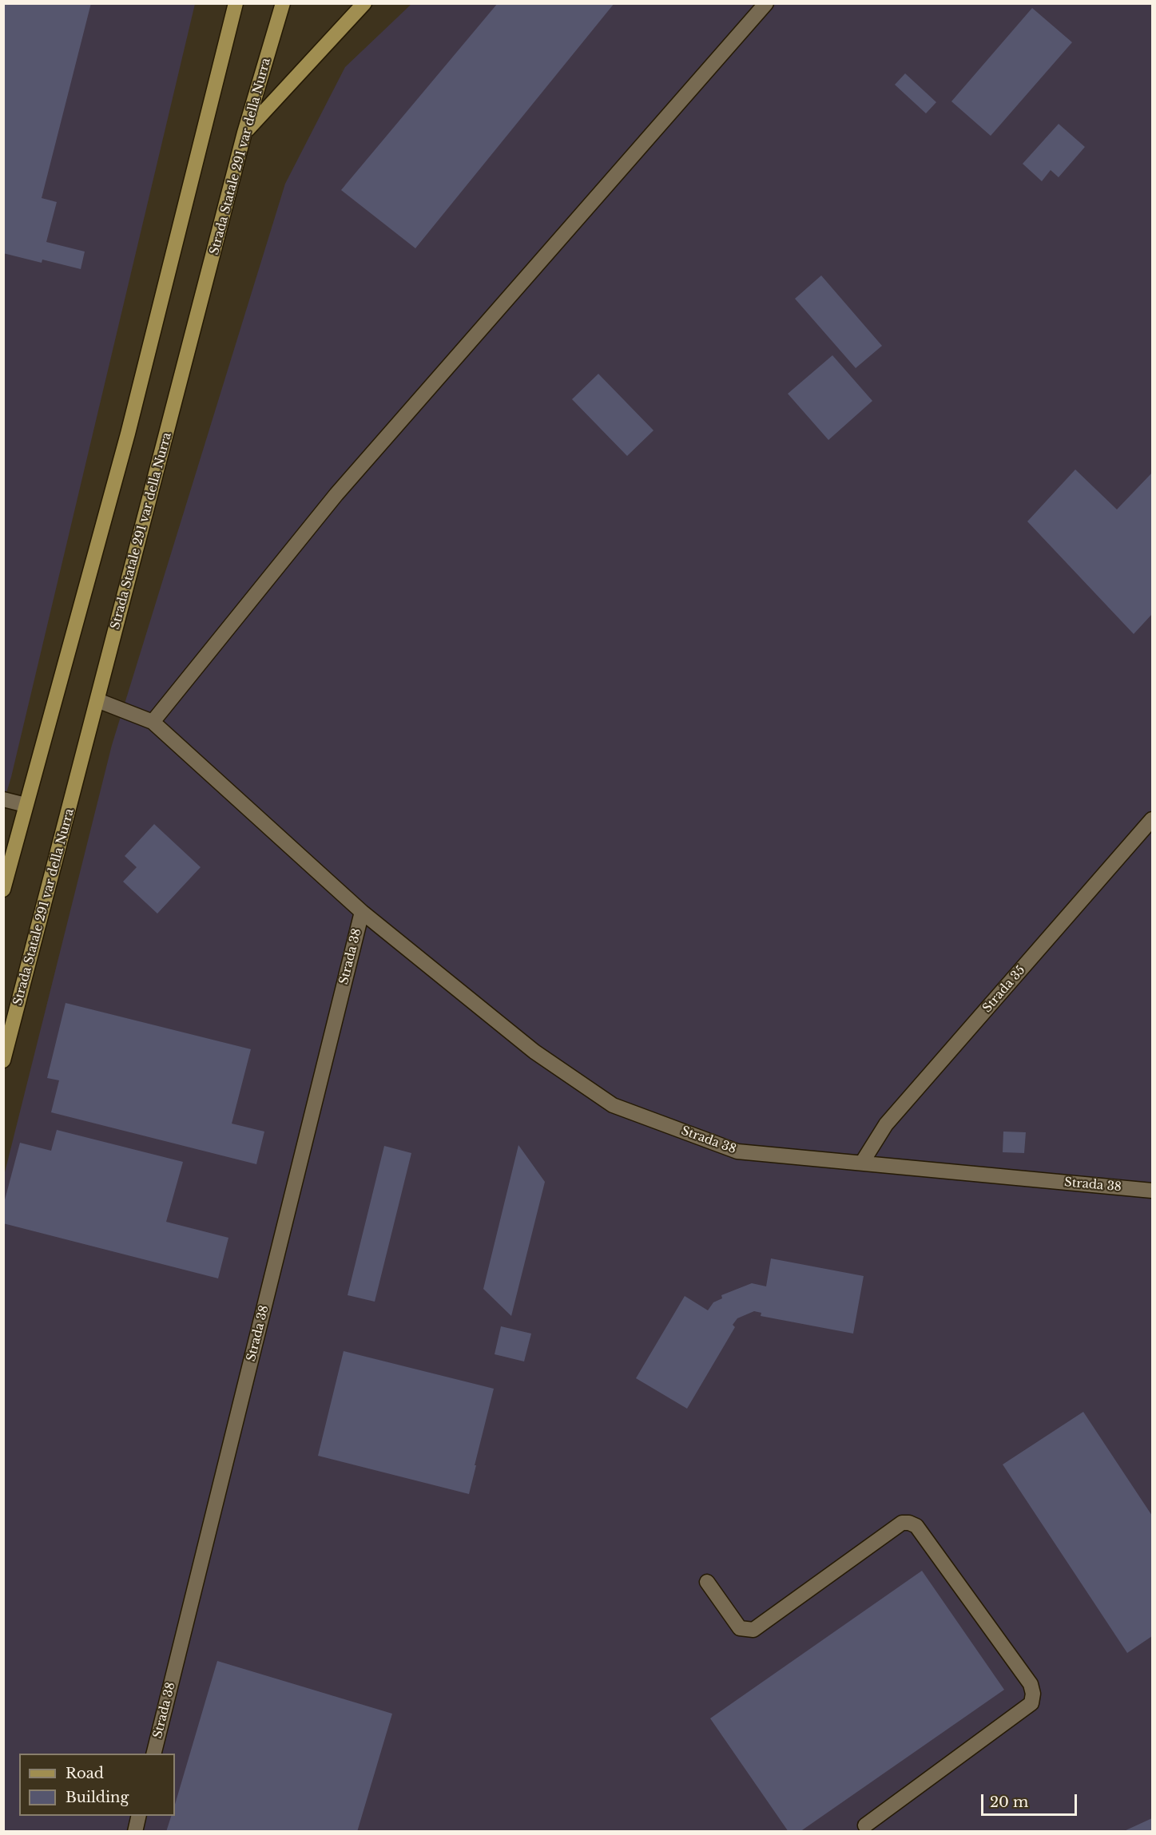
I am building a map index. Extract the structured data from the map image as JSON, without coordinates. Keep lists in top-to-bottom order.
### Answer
{
  "streets": {
    "main road": ["Strada Statale 291 var della Nurra"],
    "street": ["Strada 38", "Strada 35"]
  },
  "crossings": [
    ["Strada Statale 291 var della Nurra", "Strada 38"],
    ["Strada 38", "Strada 35"]
  ],
  "legend": ["Road", "Building"],
  "scale_bar": "20 m"
}
